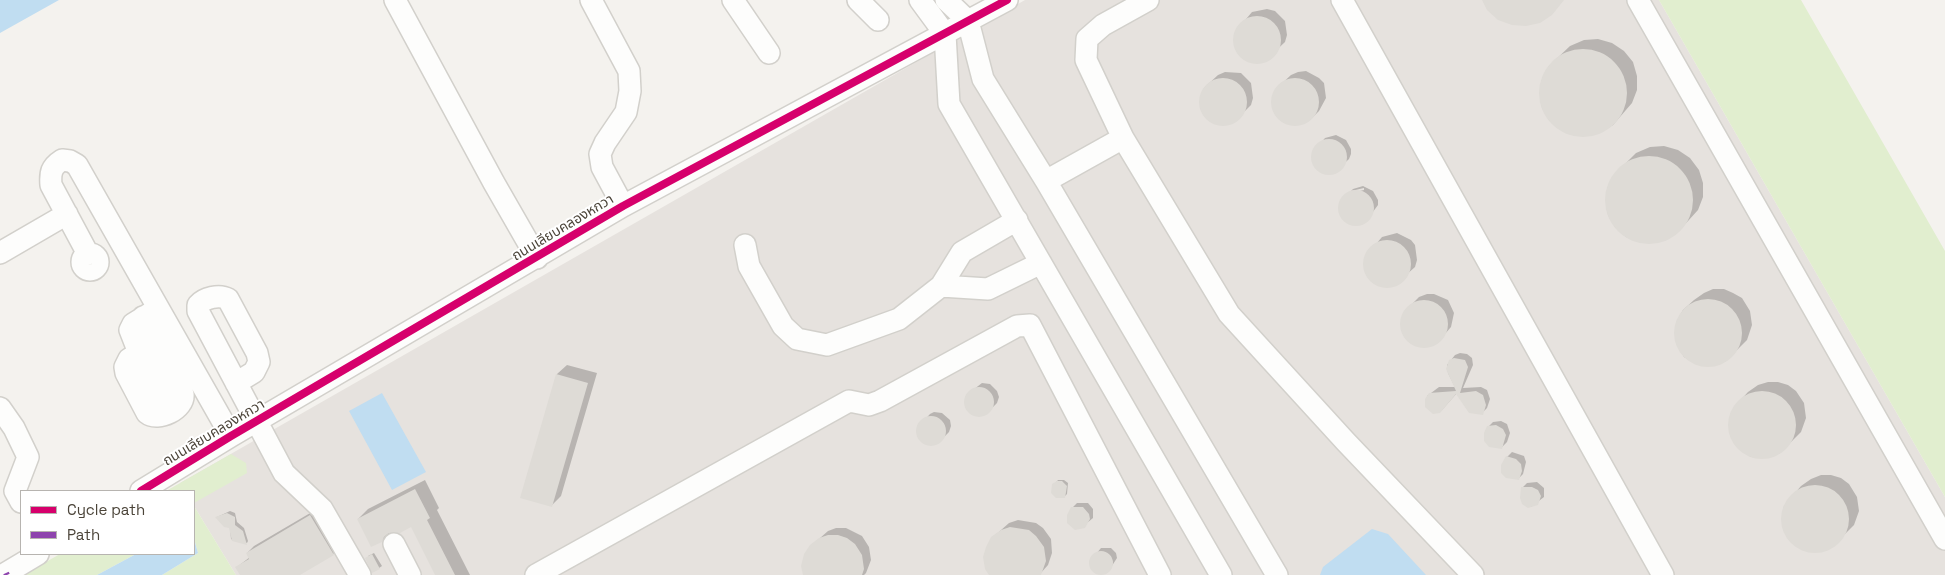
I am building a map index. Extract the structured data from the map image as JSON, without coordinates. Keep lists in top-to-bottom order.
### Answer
{
  "streets": {
    "street": ["ถนนเลียบคลองหกวา"]
  },
  "legend": ["Cycle path", "Path"]
}
